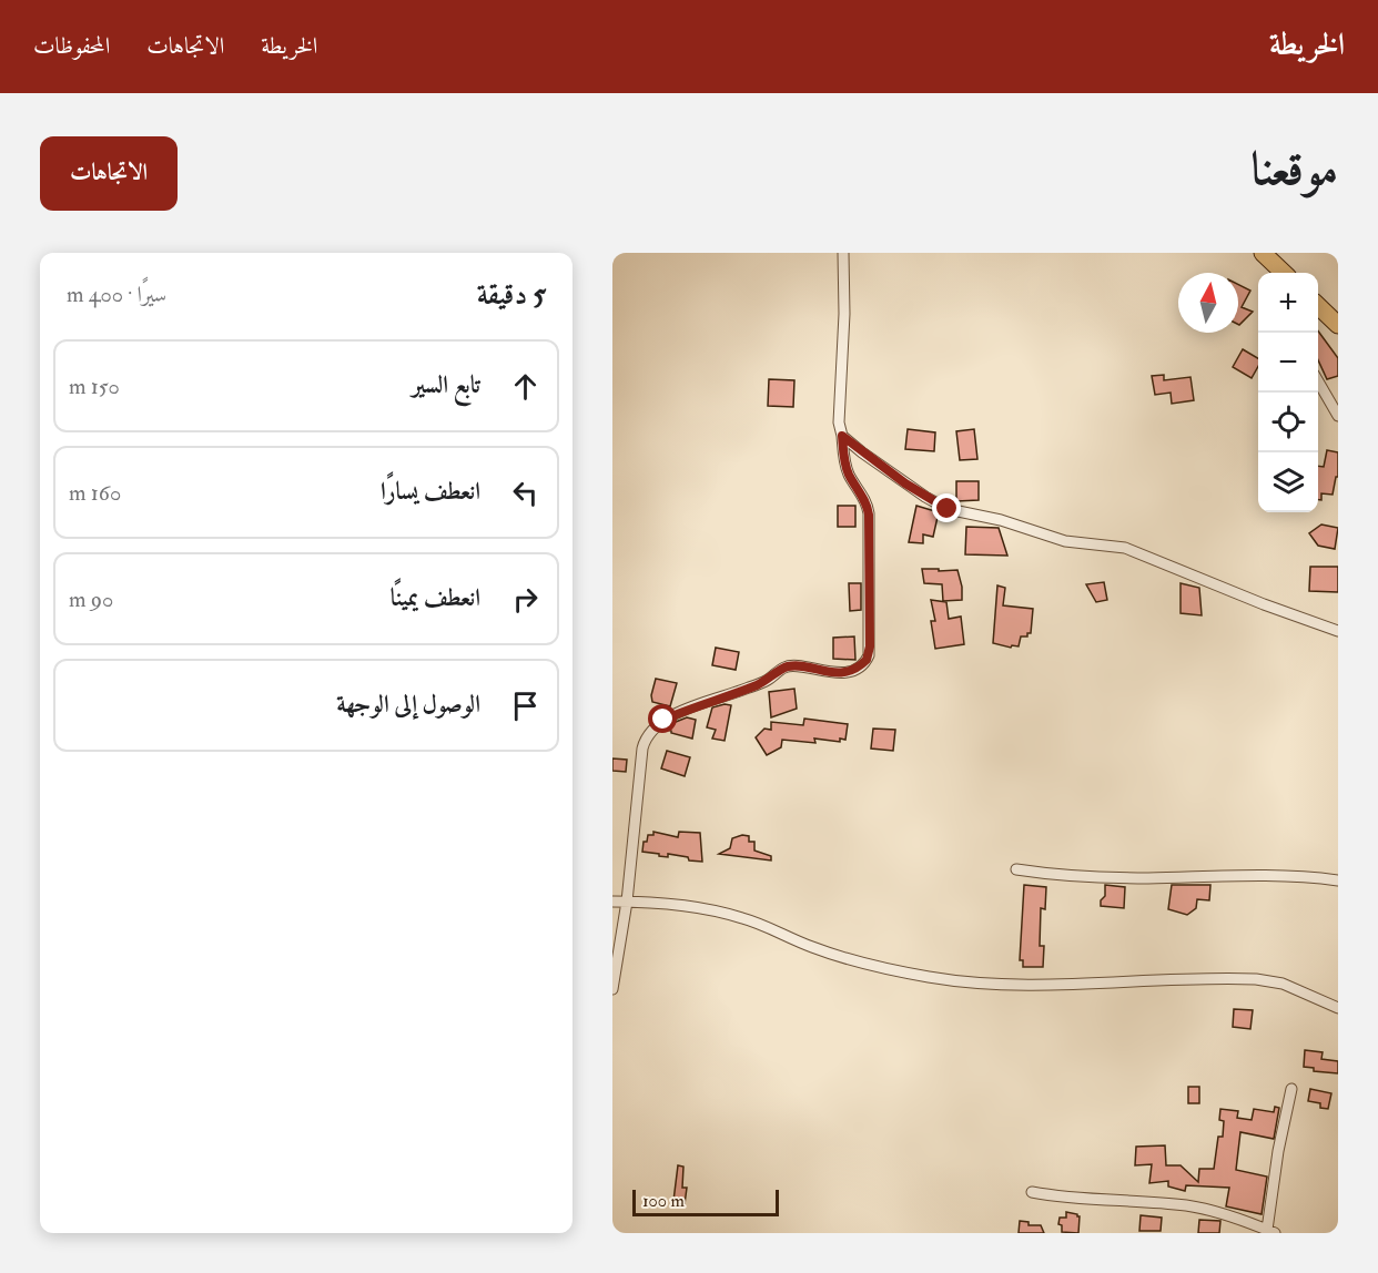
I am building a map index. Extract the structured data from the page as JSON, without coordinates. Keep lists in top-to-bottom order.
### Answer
{
  "scale_bar": "100 m",
  "north": "top",
  "page": {
    "header": "الخريطة",
    "nav": ["الخريطة", "الاتجاهات", "المحفوظات"],
    "title": "موقعنا",
    "buttons": "الاتجاهات",
    "heading": ["5 دقيقة", "سيرًا · 400 m"],
    "map_buttons": ["+", "−"],
    "list": [
      ["تابع السير", "150 m"],
      ["انعطف يسارًا", "160 m"],
      ["انعطف يمينًا", "90 m"],
      "الوصول إلى الوجهة"
    ],
    "scale": "100 m"
  }
}
